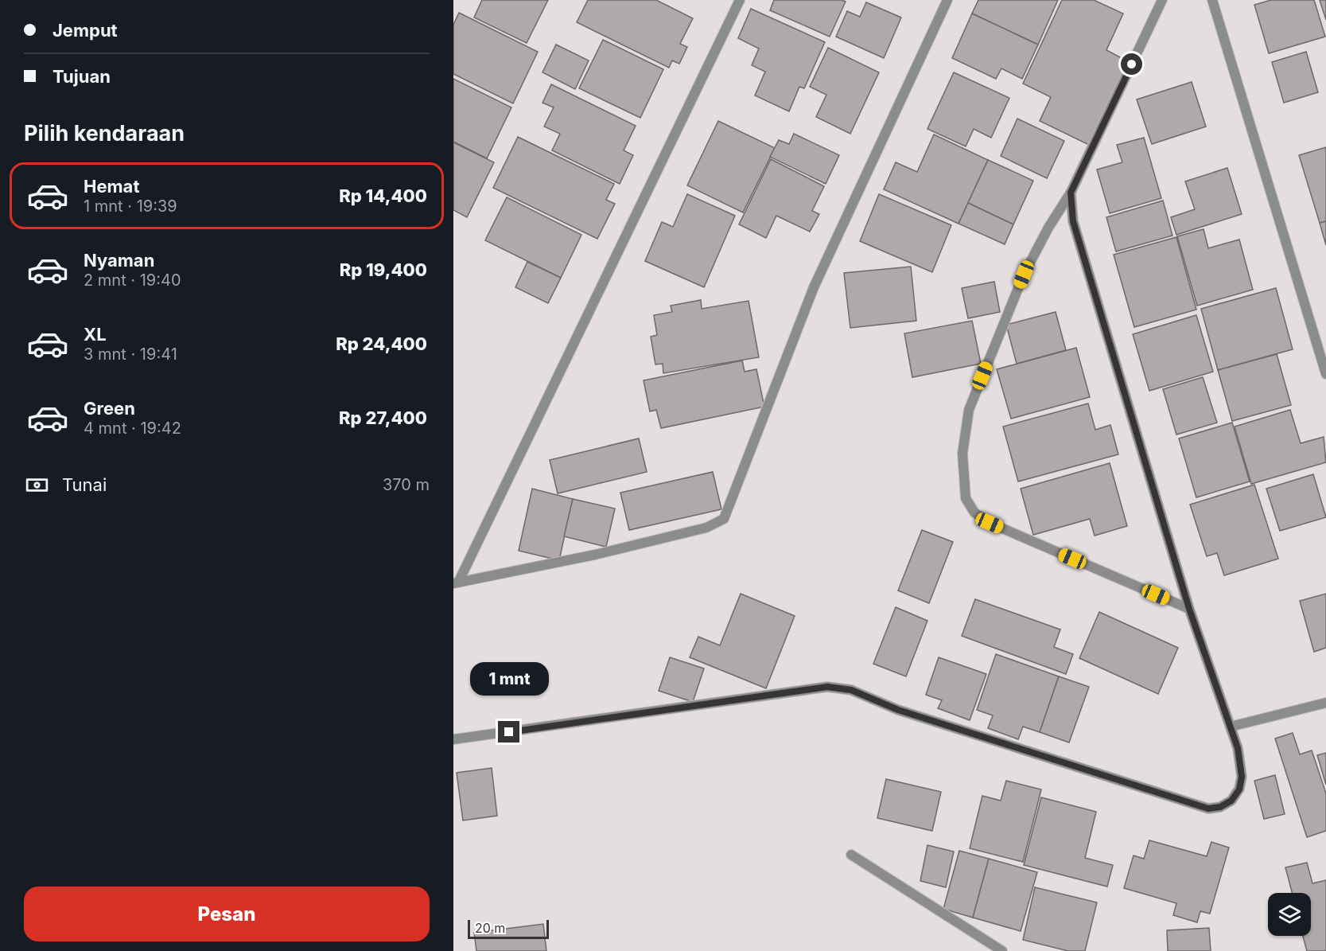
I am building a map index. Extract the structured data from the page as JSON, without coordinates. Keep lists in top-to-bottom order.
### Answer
{
  "scale_bar": "20 m",
  "page": {
    "banner": ["Jemput", "Tujuan"],
    "heading": "Pilih kendaraan",
    "list": [
      {
        "name": "Hemat",
        "note": "1 mnt · 19:39",
        "value": "Rp 14,400"
      },
      {
        "name": "Nyaman",
        "note": "2 mnt · 19:40",
        "value": "Rp 19,400"
      },
      {
        "name": "XL",
        "note": "3 mnt · 19:41",
        "value": "Rp 24,400"
      },
      {
        "name": "Green",
        "note": "4 mnt · 19:42",
        "value": "Rp 27,400"
      }
    ],
    "pay": ["Tunai", "370 m"],
    "bubble": "1 mnt",
    "buttons": "Pesan",
    "scale": "20 m"
  }
}
